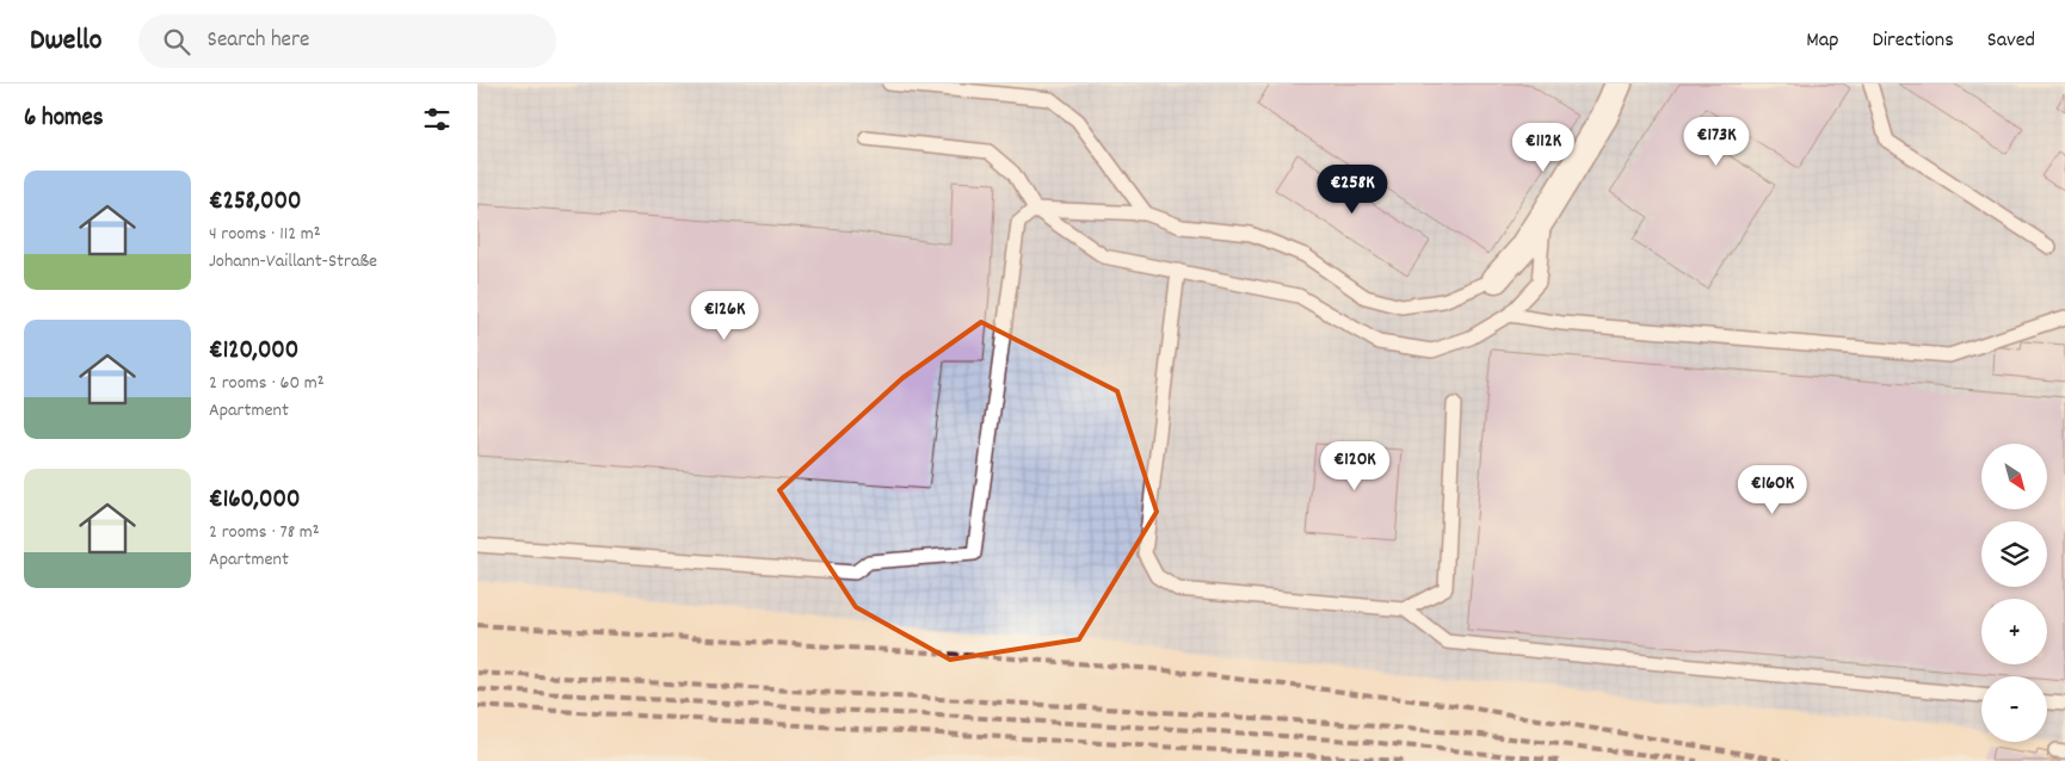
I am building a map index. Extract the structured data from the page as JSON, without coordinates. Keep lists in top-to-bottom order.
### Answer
{
  "north": "bottom right",
  "page": {
    "header": "Dwello",
    "search": "Search here",
    "nav": ["Map", "Directions", "Saved"],
    "heading": "6 homes",
    "price": [
      "€173K",
      "€112K",
      "€258K",
      "€126K",
      "€120K",
      "€160K"
    ],
    "list": [
      {
        "name": "€258,000",
        "note": "4 rooms · 112 m² · Johann-Vaillant-Straße"
      },
      {
        "name": "€120,000",
        "note": "2 rooms · 60 m² · Apartment"
      },
      {
        "name": "€160,000",
        "note": "2 rooms · 78 m² · Apartment"
      }
    ],
    "map_buttons": ["+", "−"]
  }
}
